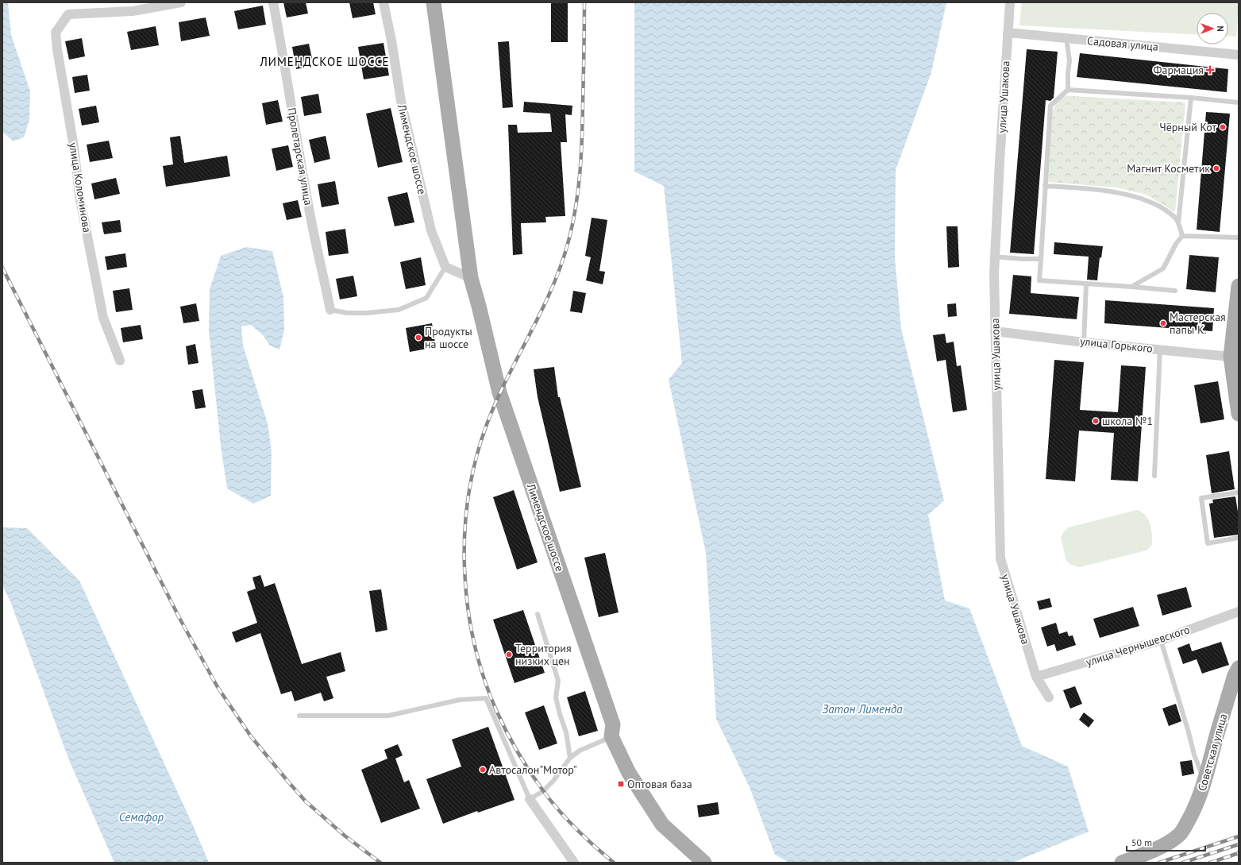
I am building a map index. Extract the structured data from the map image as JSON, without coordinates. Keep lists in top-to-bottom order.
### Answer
{
  "streets": {
    "main road": ["Лимендское шоссе", "Советская улица"],
    "street": [
      "Садовая улица",
      "улица Ушакова",
      "Пролетарская улица",
      "улица Коломинова",
      "улица Горького",
      "улица Чернышевского"
    ]
  },
  "crossings": [
    ["Садовая улица", "улица Ушакова"],
    ["улица Ушакова", "улица Горького"],
    ["улица Ушакова", "улица Чернышевского"]
  ],
  "districts": ["ЛИМЕНДСКОЕ ШОССЕ"],
  "water": ["Затон Лименда", "Семафор"],
  "places": {
    "health": ["Фармация"],
    "other": [
      "Чёрный Кот",
      "Магнит Косметик",
      "Мастерская папы К.",
      "Продукты на шоссе",
      "школа №1",
      "Территория низких цен",
      "Автосалон\"Мотор\""
    ],
    "transit": ["Оптовая база"]
  },
  "scale_bar": "50 m",
  "north": "right"
}
